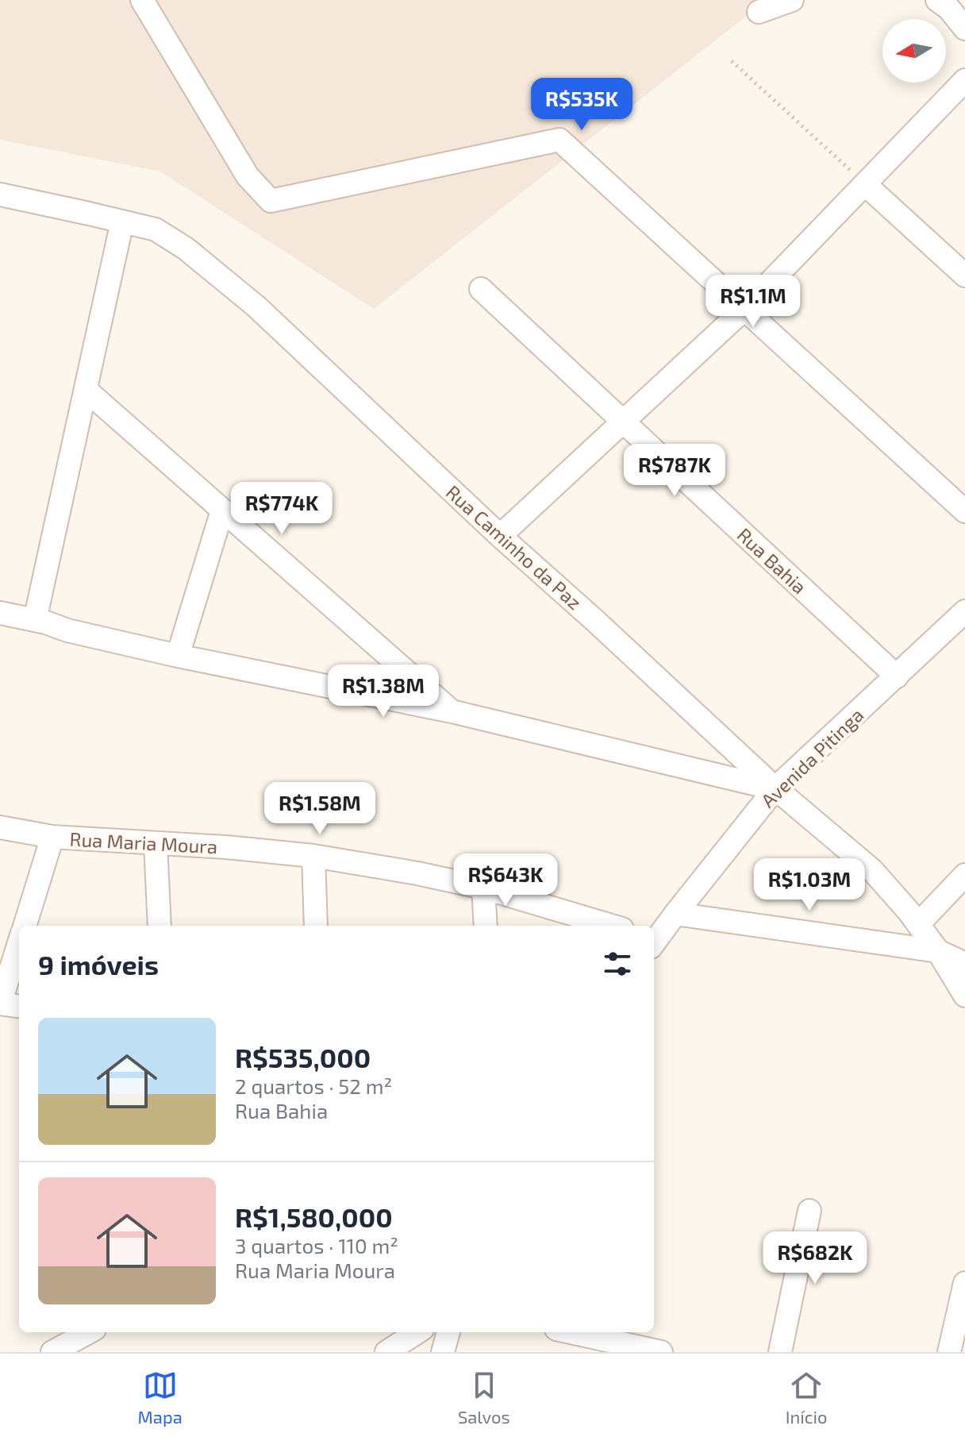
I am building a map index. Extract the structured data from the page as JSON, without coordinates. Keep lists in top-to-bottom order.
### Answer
{
  "streets": {
    "street": [
      "Rua Caminho da Paz",
      "Rua Bahia",
      "Avenida Pitinga",
      "Rua Maria Moura"
    ]
  },
  "crossings": [
    ["Rua Caminho da Paz", "Avenida Pitinga"],
    ["Rua Bahia", "Avenida Pitinga"]
  ],
  "north": "left",
  "page": {
    "price": [
      "R$535K",
      "R$1.1M",
      "R$787K",
      "R$774K",
      "R$1.38M",
      "R$1.58M",
      "R$643K",
      "R$1.03M",
      "R$682K"
    ],
    "heading": "9 imóveis",
    "list": [
      {
        "name": "R$535,000",
        "note": "2 quartos · 52 m² · Rua Bahia"
      },
      {
        "name": "R$1,580,000",
        "note": "3 quartos · 110 m² · Rua Maria Moura"
      }
    ],
    "tabs": ["Mapa", "Salvos", "Início"]
  }
}
